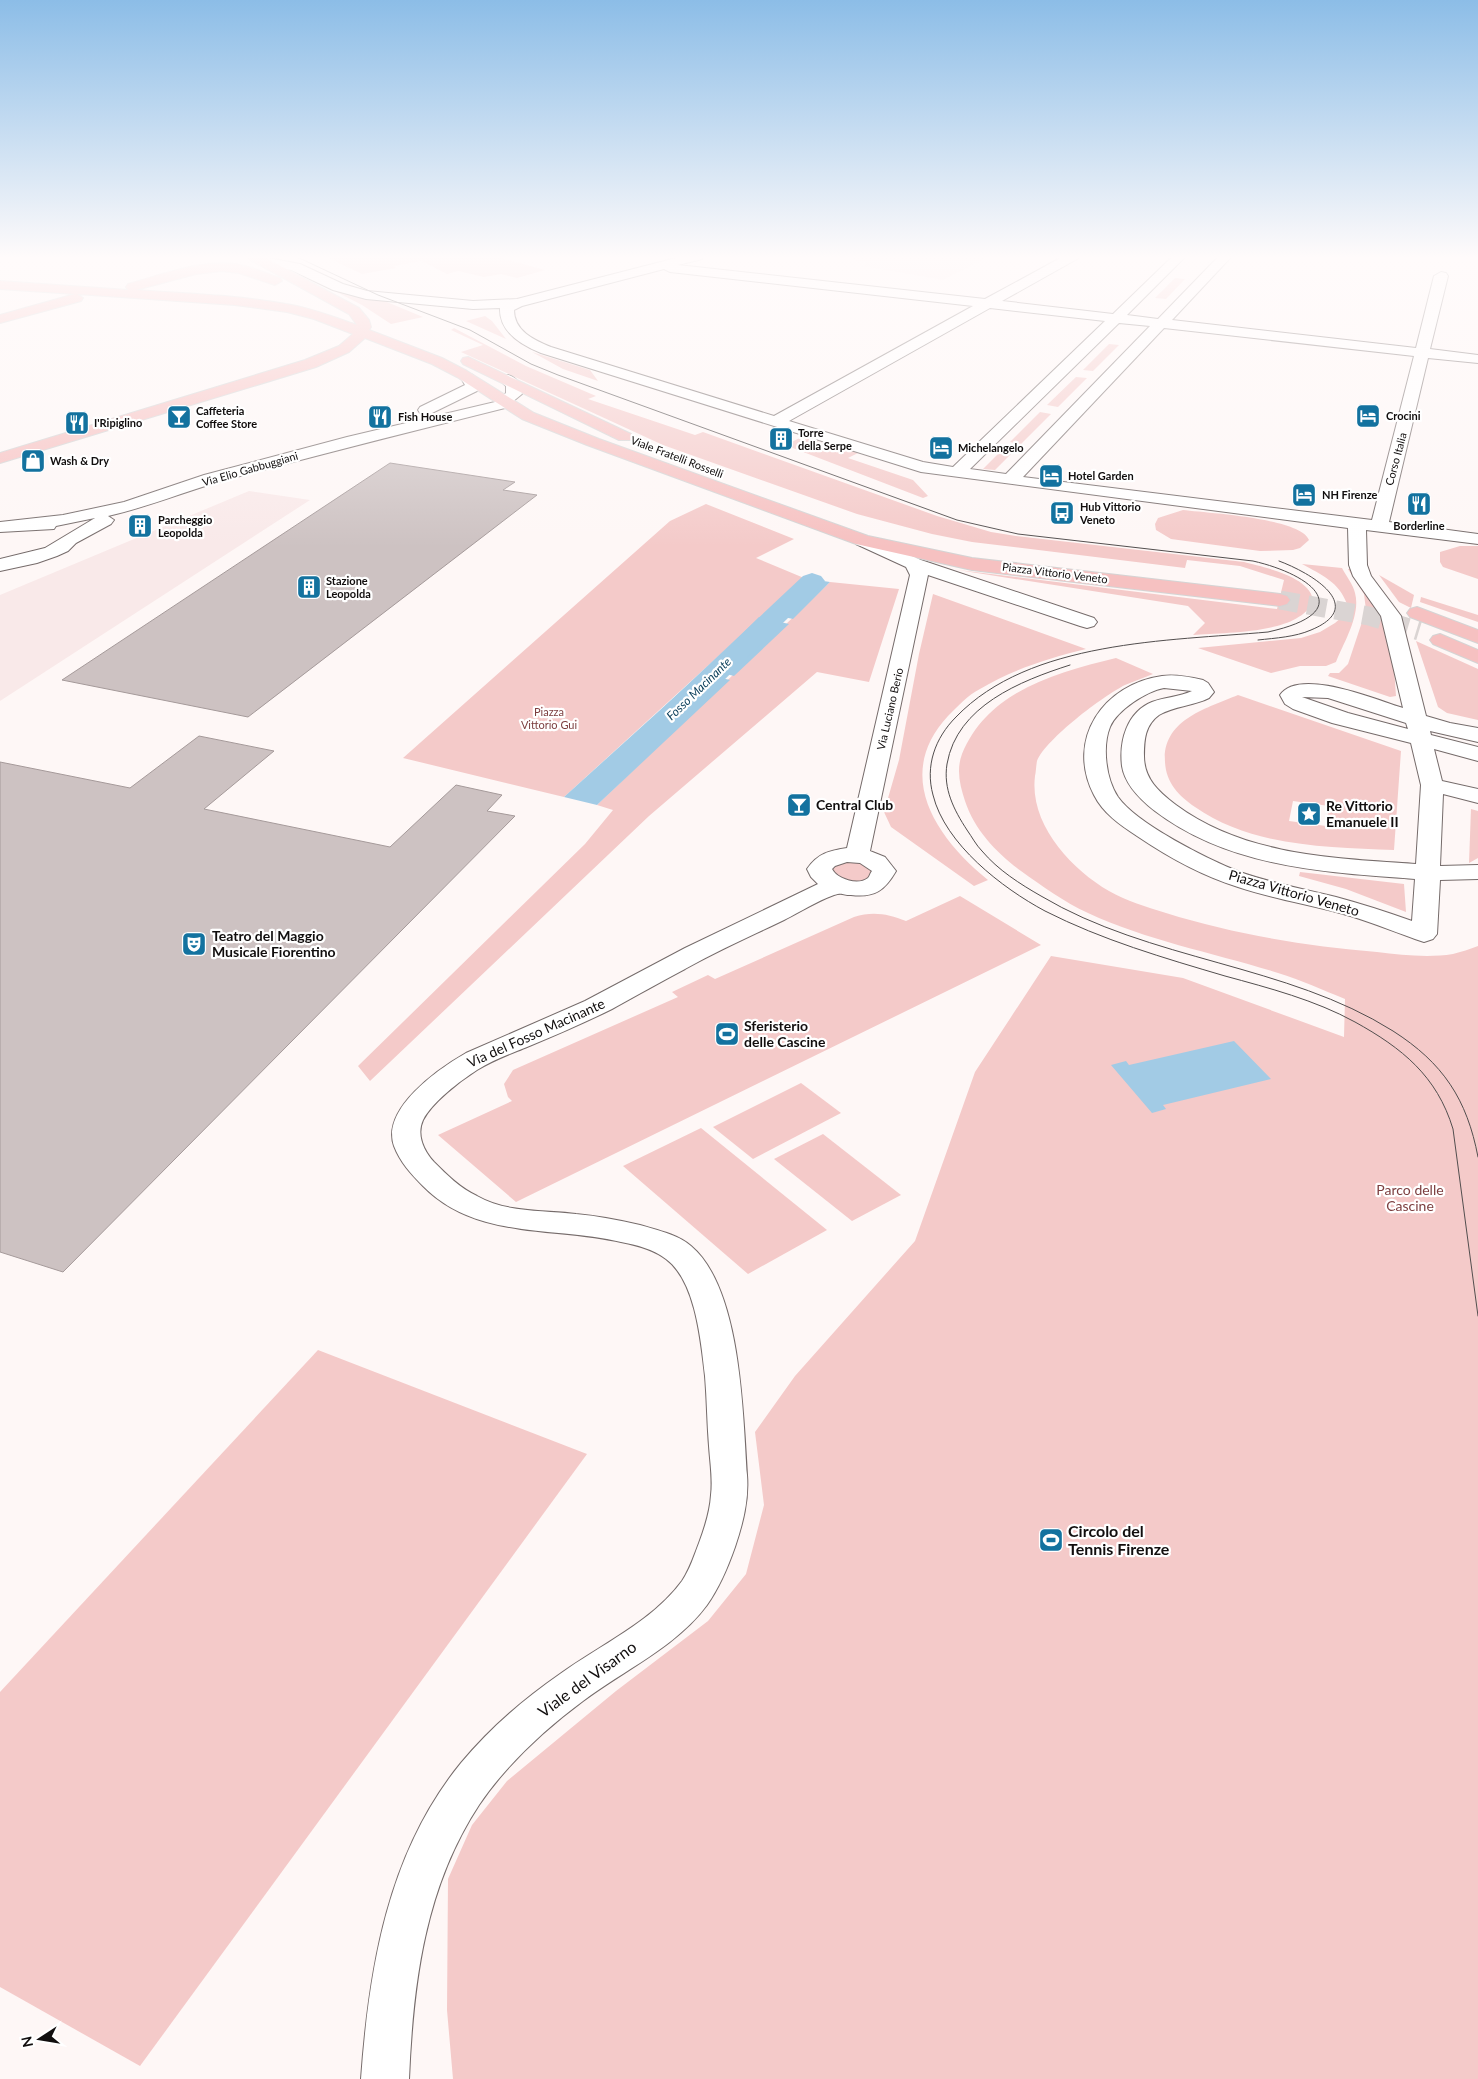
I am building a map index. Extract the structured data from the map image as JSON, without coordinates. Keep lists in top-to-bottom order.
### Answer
{
  "streets": {
    "main road": ["Viale Fratelli Rosselli", "Piazza Vittorio Veneto"],
    "street": [
      "Corso Italia",
      "Via Elio Gabbuggiani",
      "Via Luciano Berio",
      "Via del Fosso Macinante",
      "Viale del Visarno"
    ]
  },
  "crossings": [
    ["Viale Fratelli Rosselli", "Via Elio Gabbuggiani"],
    ["Viale Fratelli Rosselli", "Piazza Vittorio Veneto"],
    ["Piazza Vittorio Veneto", "Via Luciano Berio"],
    ["Via del Fosso Macinante", "Viale del Visarno"]
  ],
  "water": ["Fosso Macinante"],
  "parks": ["Piazza Vittorio Gui", "Parco delle Cascine"],
  "places": {
    "hotel": [
      "Crocini",
      "Michelangelo",
      "Hotel Garden",
      "NH Firenze"
    ],
    "bar": ["Caffeteria Coffee Store", "Central Club"],
    "restaurant": ["Fish House", "I'Ripiglino", "Borderline"],
    "building": ["Torre della Serpe", "Parcheggio Leopolda", "Stazione Leopolda"],
    "shop": ["Wash & Dry"],
    "bus stop": ["Hub Vittorio Veneto"],
    "place": ["Re Vittorio Emanuele II"],
    "theatre": ["Teatro del Maggio Musicale Fiorentino"],
    "sports": ["Sferisterio delle Cascine", "Circolo del Tennis Firenze"]
  },
  "north": "left"
}
